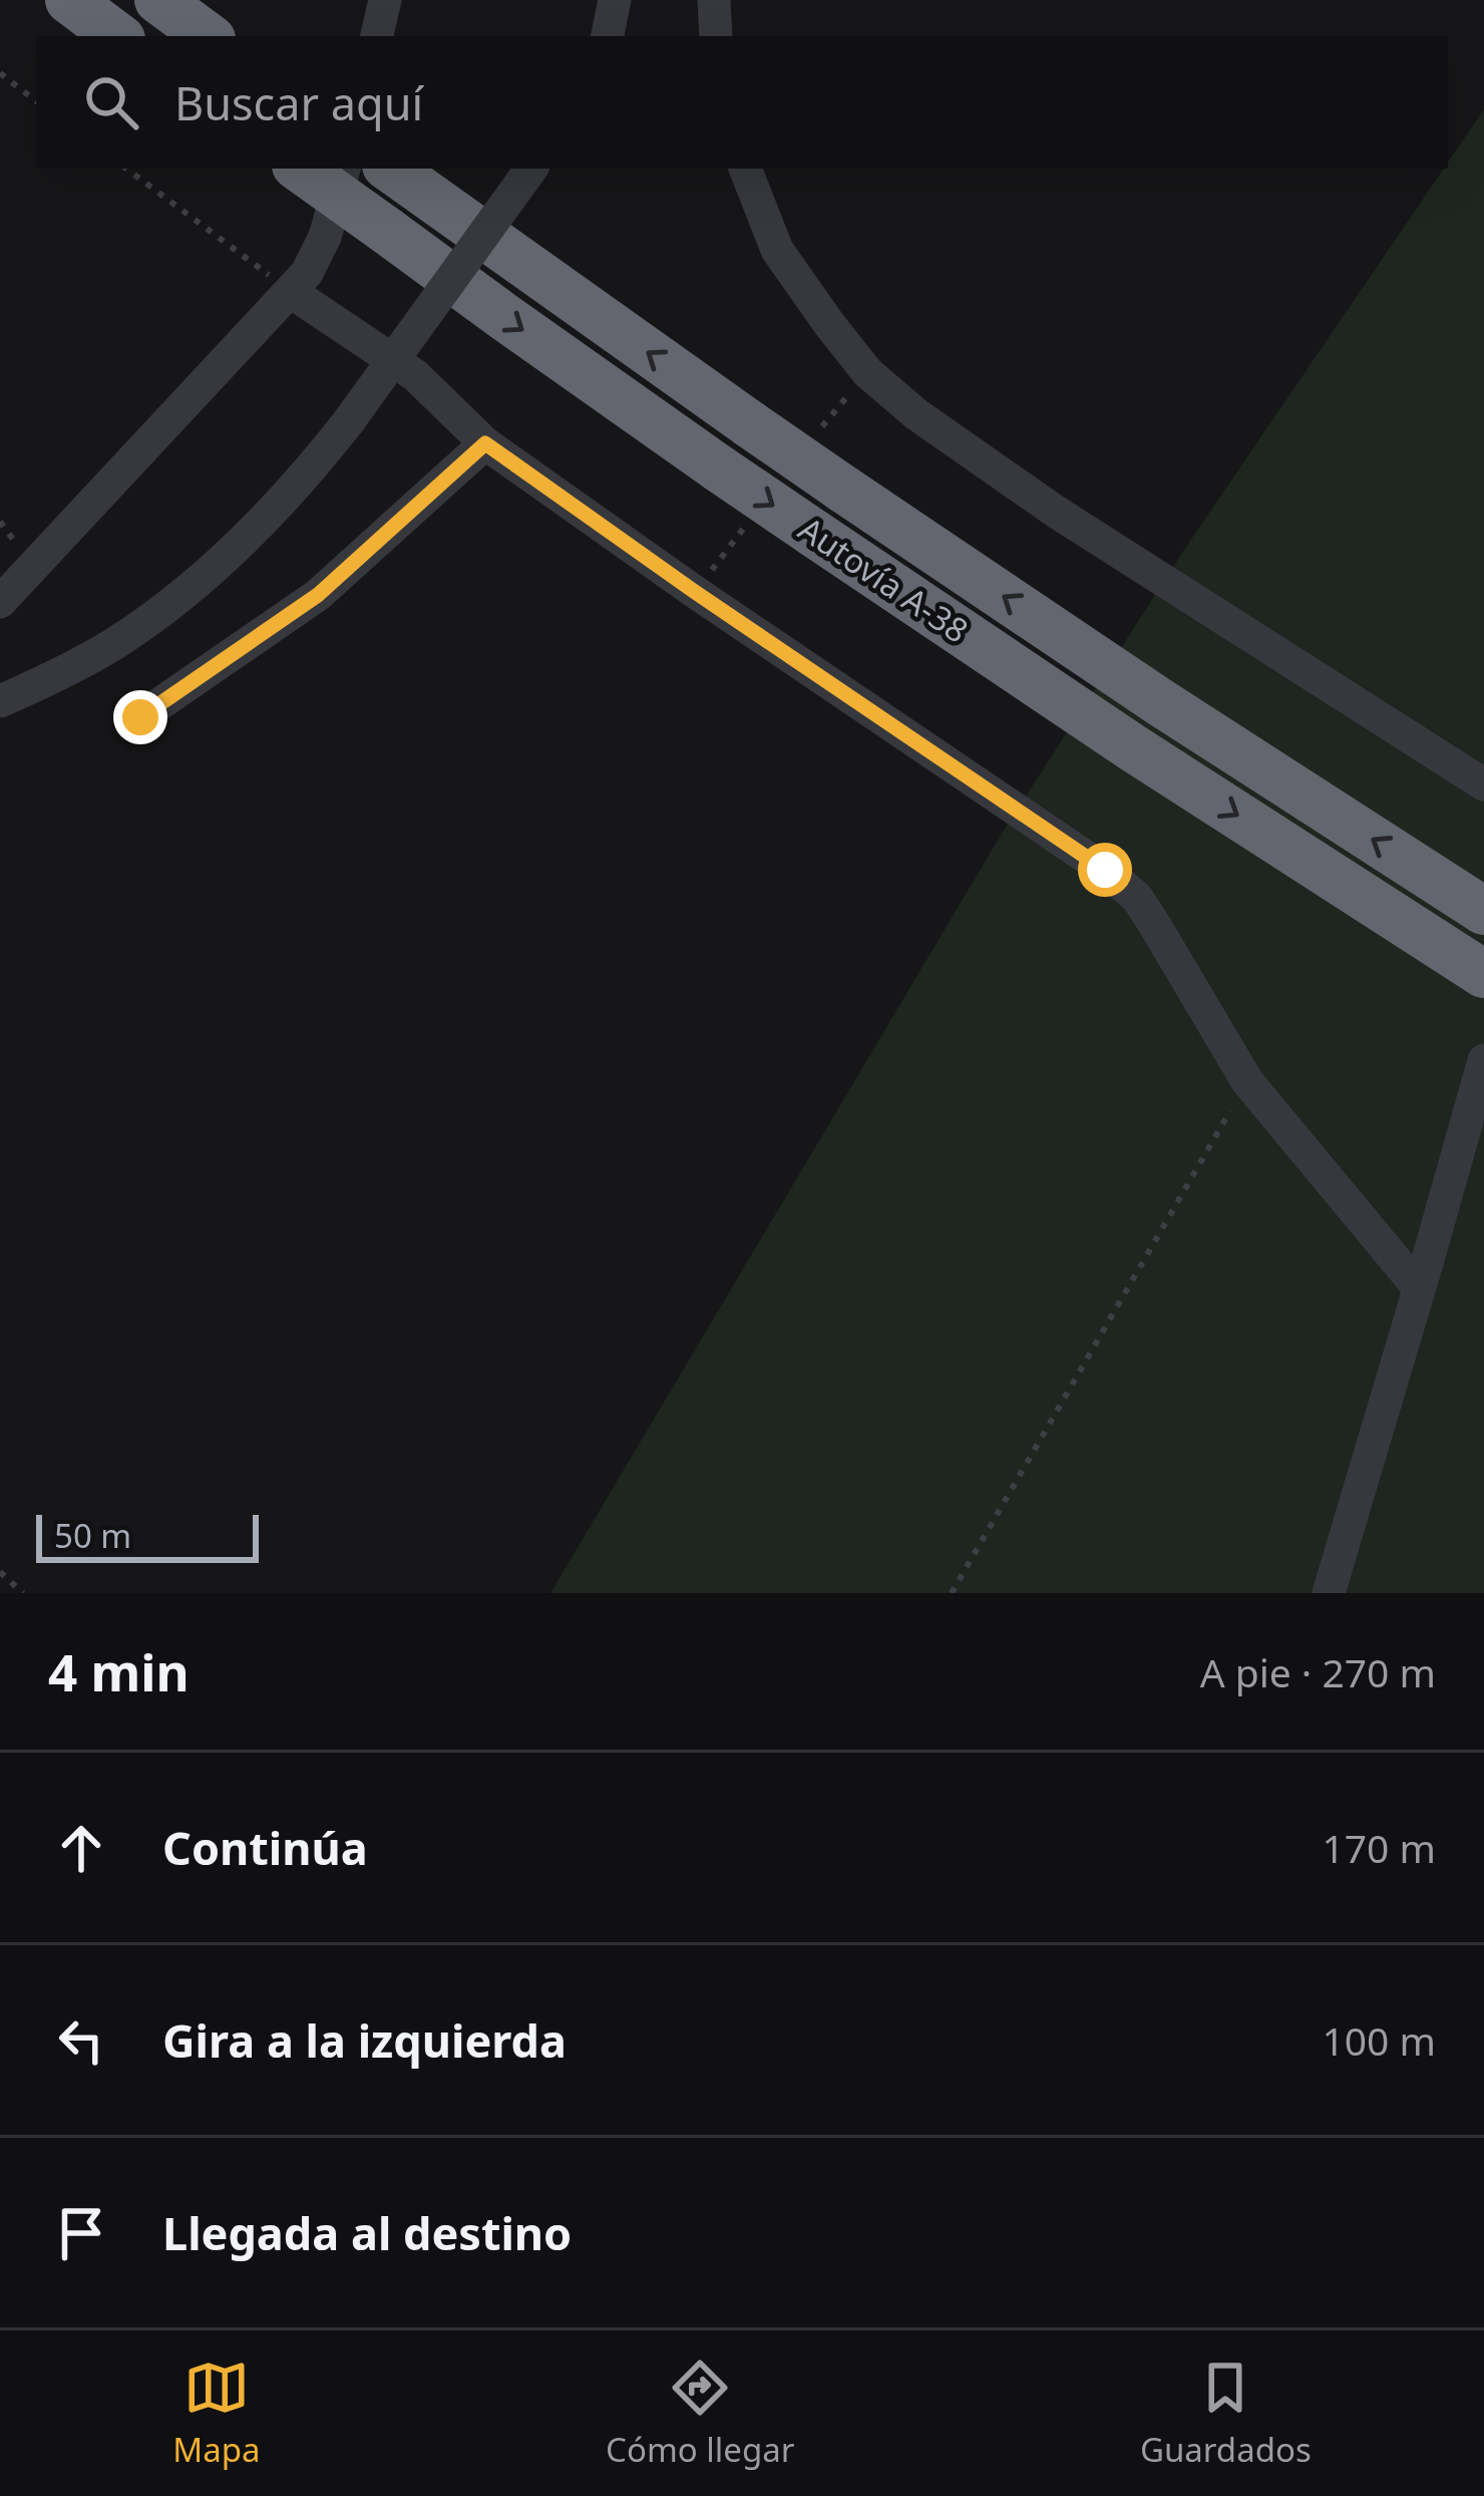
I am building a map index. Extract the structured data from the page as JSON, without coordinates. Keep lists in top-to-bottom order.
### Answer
{
  "streets": {
    "highway": ["Autovía A-38"]
  },
  "scale_bar": "50 m",
  "page": {
    "search": "Buscar aquí",
    "scale": "50 m",
    "heading": ["4 min", "A pie · 270 m"],
    "list": [
      ["Continúa", "170 m"],
      ["Gira a la izquierda", "100 m"],
      "Llegada al destino"
    ],
    "nav": ["Mapa", "Cómo llegar", "Guardados"]
  }
}
